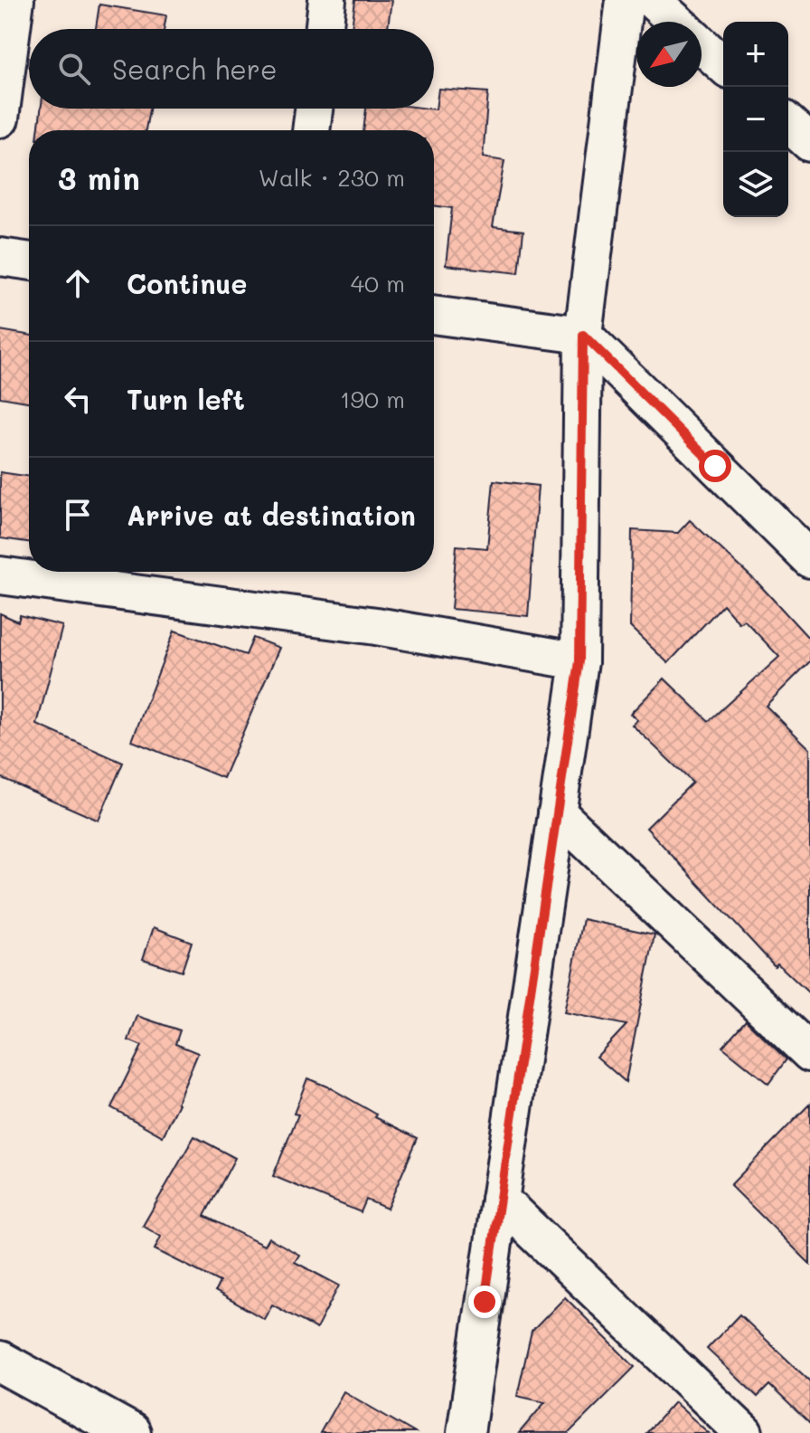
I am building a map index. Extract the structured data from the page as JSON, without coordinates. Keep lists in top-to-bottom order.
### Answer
{
  "north": "bottom left",
  "page": {
    "map_buttons": ["+", "−"],
    "search": "Search here",
    "heading": ["3 min", "Walk · 230 m"],
    "list": [
      ["Continue", "40 m"],
      ["Turn left", "190 m"],
      "Arrive at destination"
    ]
  }
}
